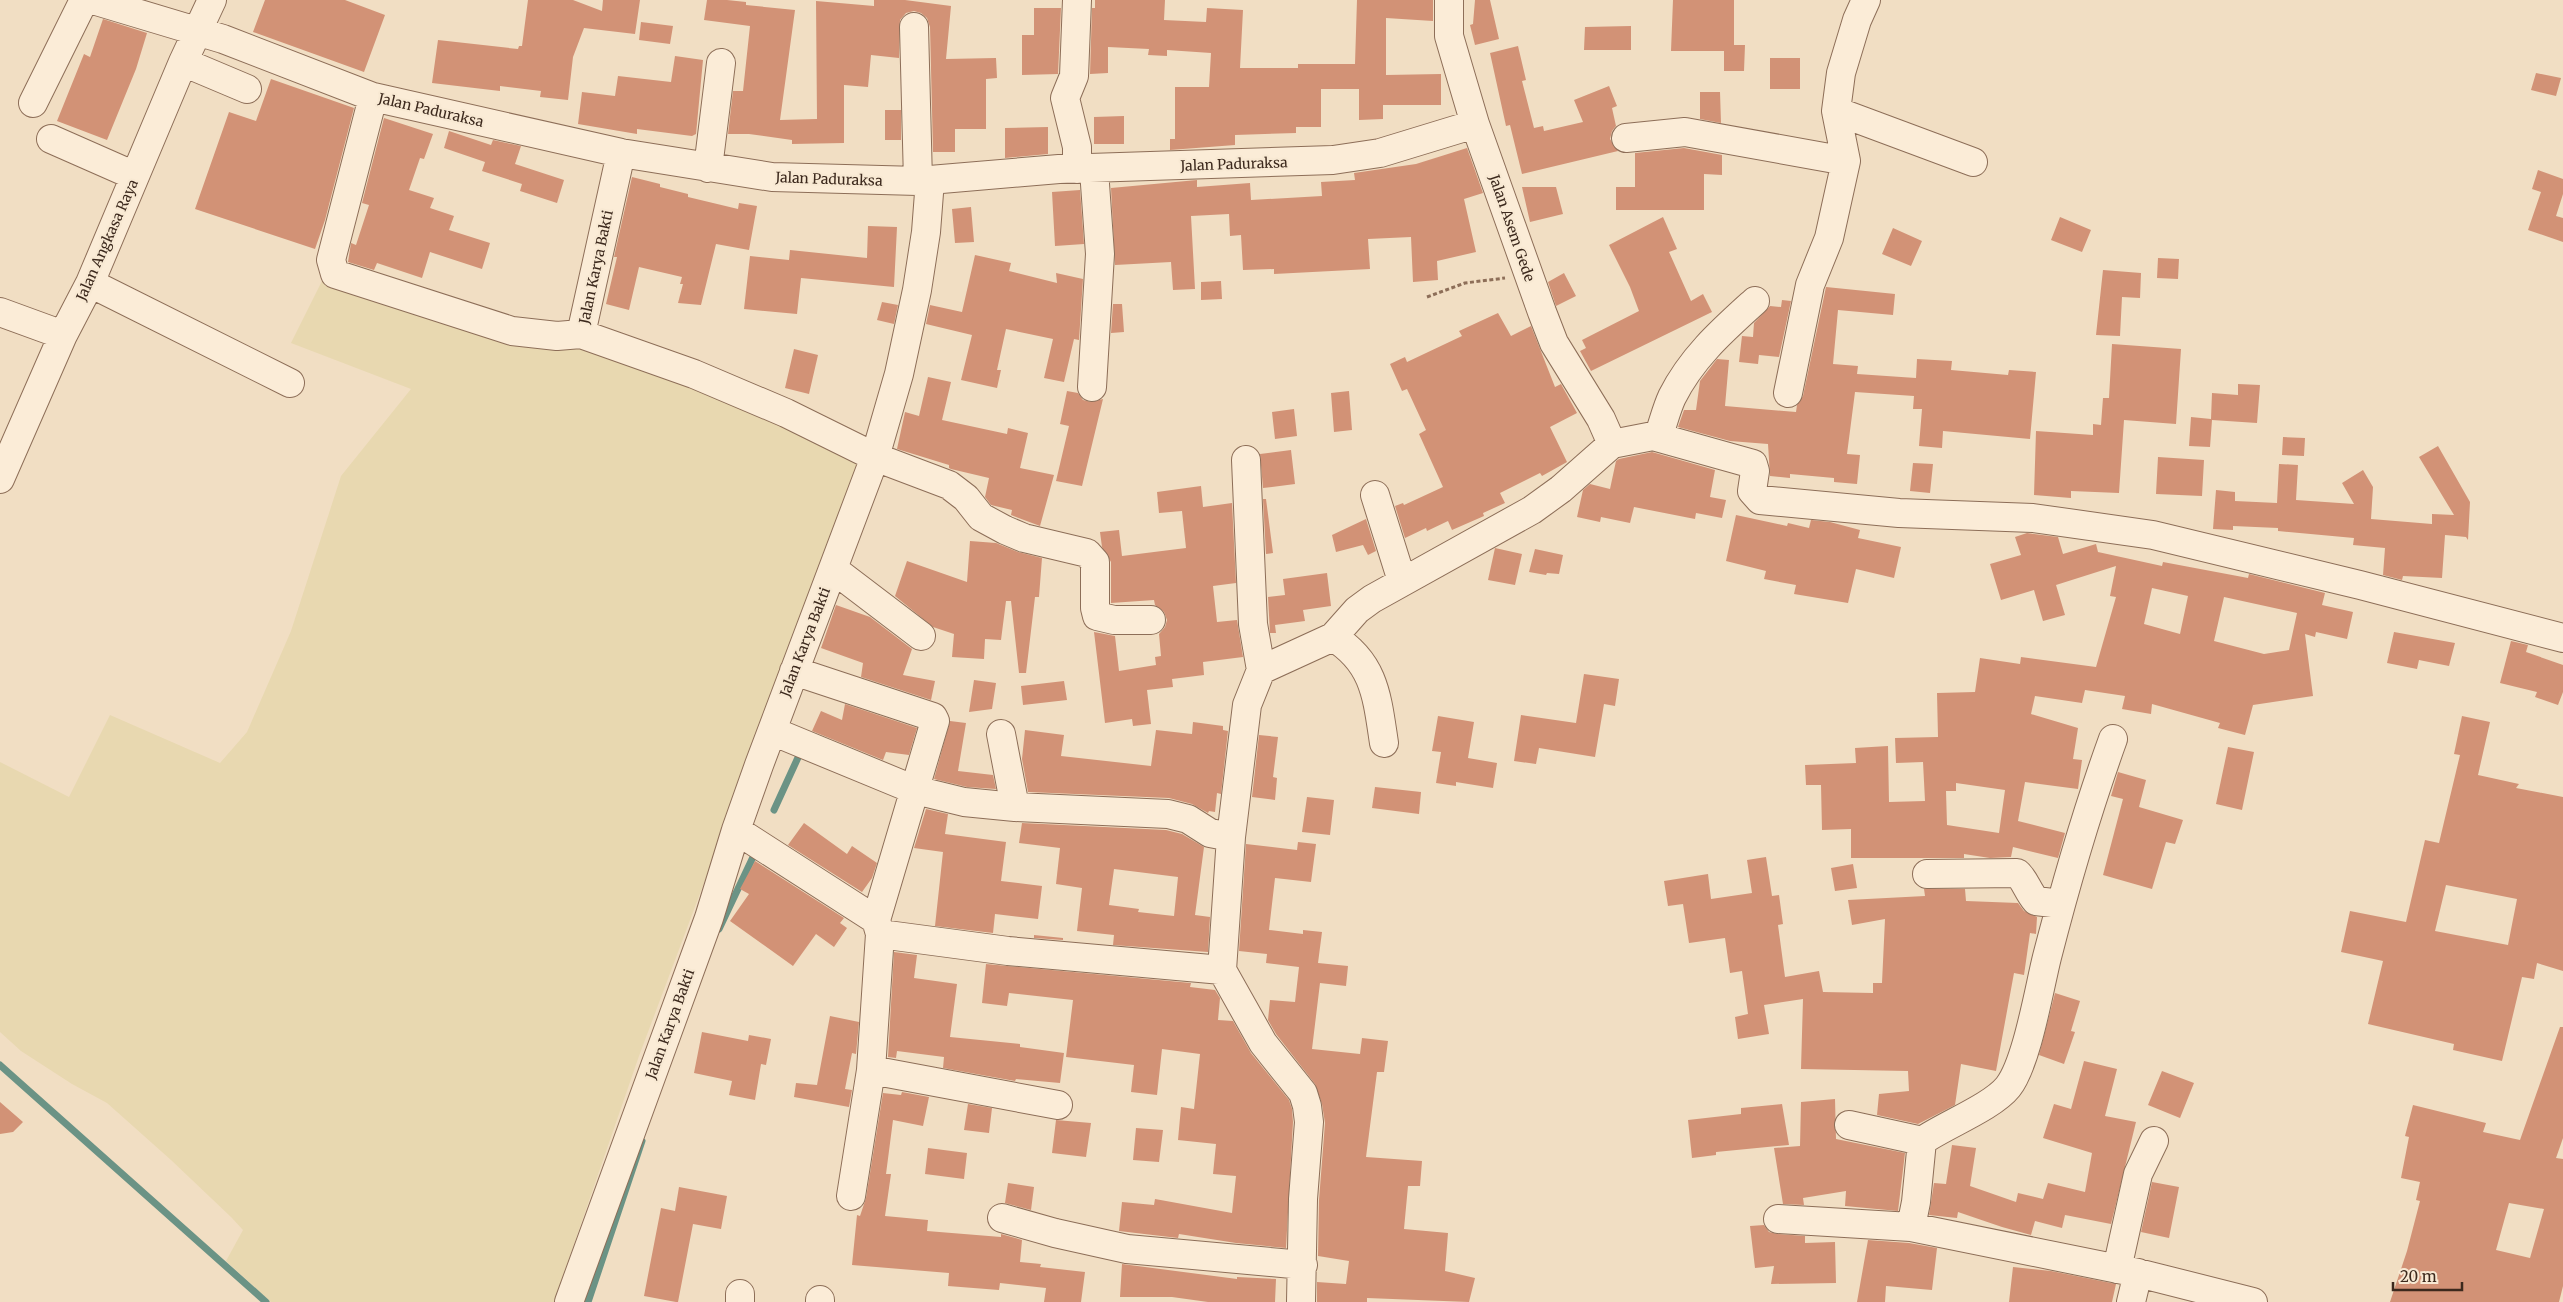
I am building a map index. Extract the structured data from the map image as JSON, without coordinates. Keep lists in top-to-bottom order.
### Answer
{
  "streets": {
    "street": [
      "Jalan Paduraksa",
      "Jalan Asem Gede",
      "Jalan Angkasa Raya",
      "Jalan Karya Bakti"
    ]
  },
  "crossings": [
    ["Jalan Paduraksa", "Jalan Asem Gede"],
    ["Jalan Paduraksa", "Jalan Angkasa Raya"],
    ["Jalan Paduraksa", "Jalan Karya Bakti"]
  ],
  "scale_bar": "20 m"
}
